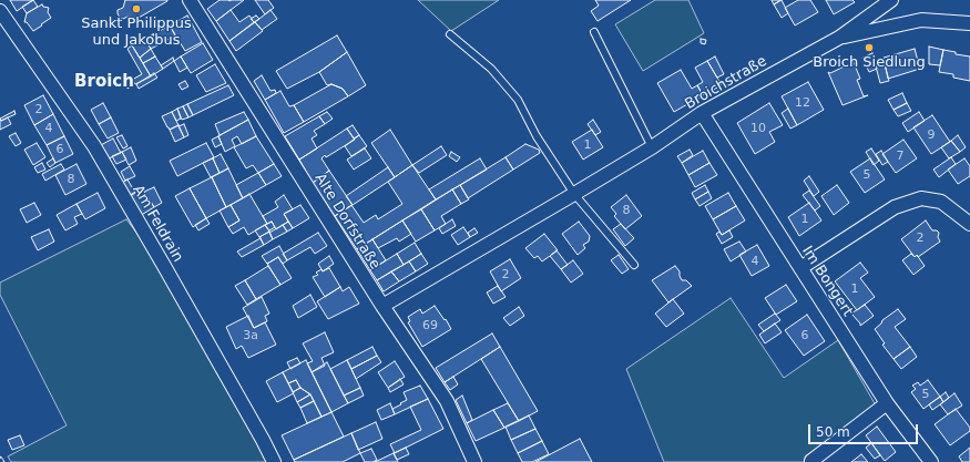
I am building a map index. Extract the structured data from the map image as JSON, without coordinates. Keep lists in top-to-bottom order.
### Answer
{
  "streets": {
    "street": [
      "Broichstraße",
      "Alte Dorfstraße",
      "Am Feldrain",
      "Im Bongert"
    ]
  },
  "crossings": [
    ["Broichstraße", "Alte Dorfstraße"],
    ["Broichstraße", "Im Bongert"]
  ],
  "districts": ["Broich"],
  "places": ["Sankt Philippus und Jakobus", "Broich Siedlung"],
  "house_numbers": [
    "12",
    "2",
    "4",
    "10",
    "9",
    "1",
    "6",
    "7",
    "5",
    "8",
    "8",
    "1",
    "2",
    "4",
    "2",
    "1",
    "69",
    "3a",
    "6",
    "5"
  ],
  "scale_bar": "50 m"
}
